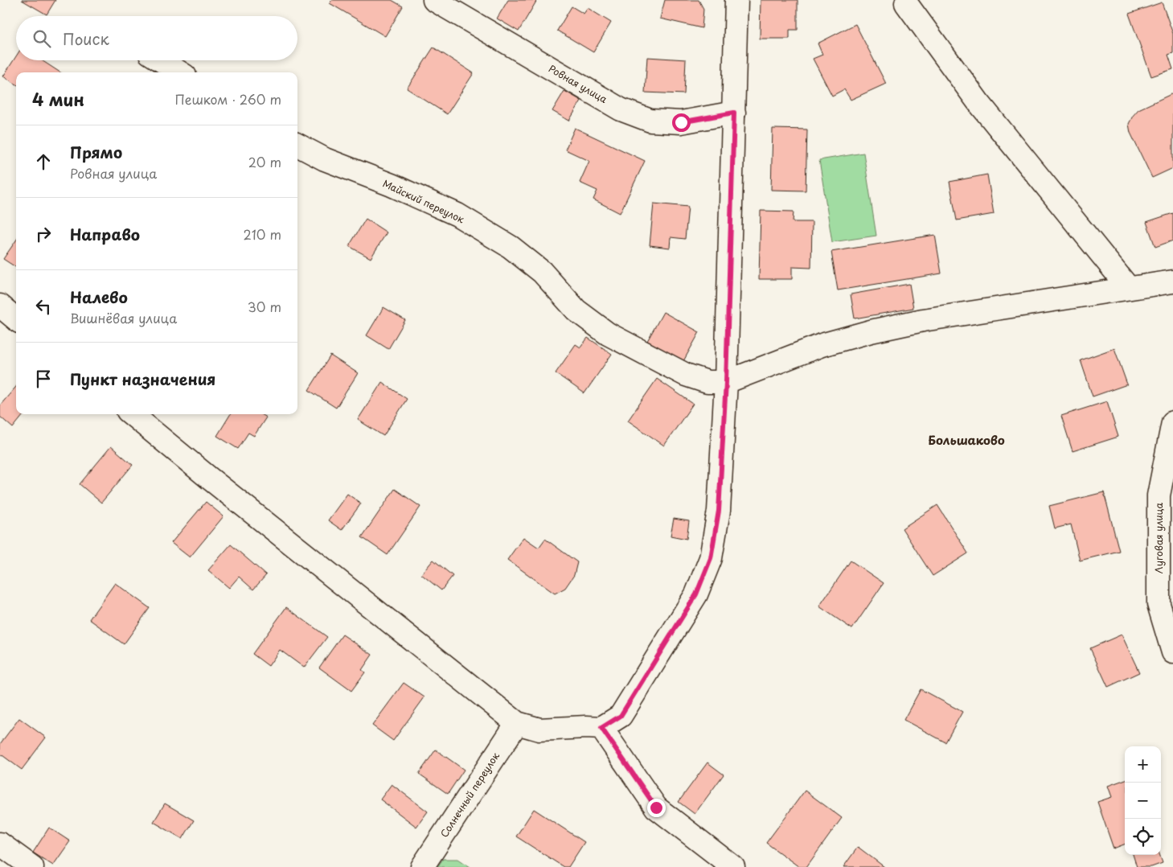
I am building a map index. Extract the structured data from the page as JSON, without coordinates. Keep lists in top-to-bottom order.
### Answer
{
  "streets": {
    "street": [
      "Ровная улица",
      "Майский переулок",
      "Луговая улица",
      "Солнечный переулок"
    ]
  },
  "districts": ["Большаково"],
  "page": {
    "search": "Поиск",
    "heading": ["4 мин", "Пешком · 260 m"],
    "list": [
      ["Прямо", "Ровная улица", "20 m"],
      ["Направо", "210 m"],
      ["Налево", "Вишнёвая улица", "30 m"],
      "Пункт назначения"
    ],
    "map_buttons": ["+", "−"]
  }
}
